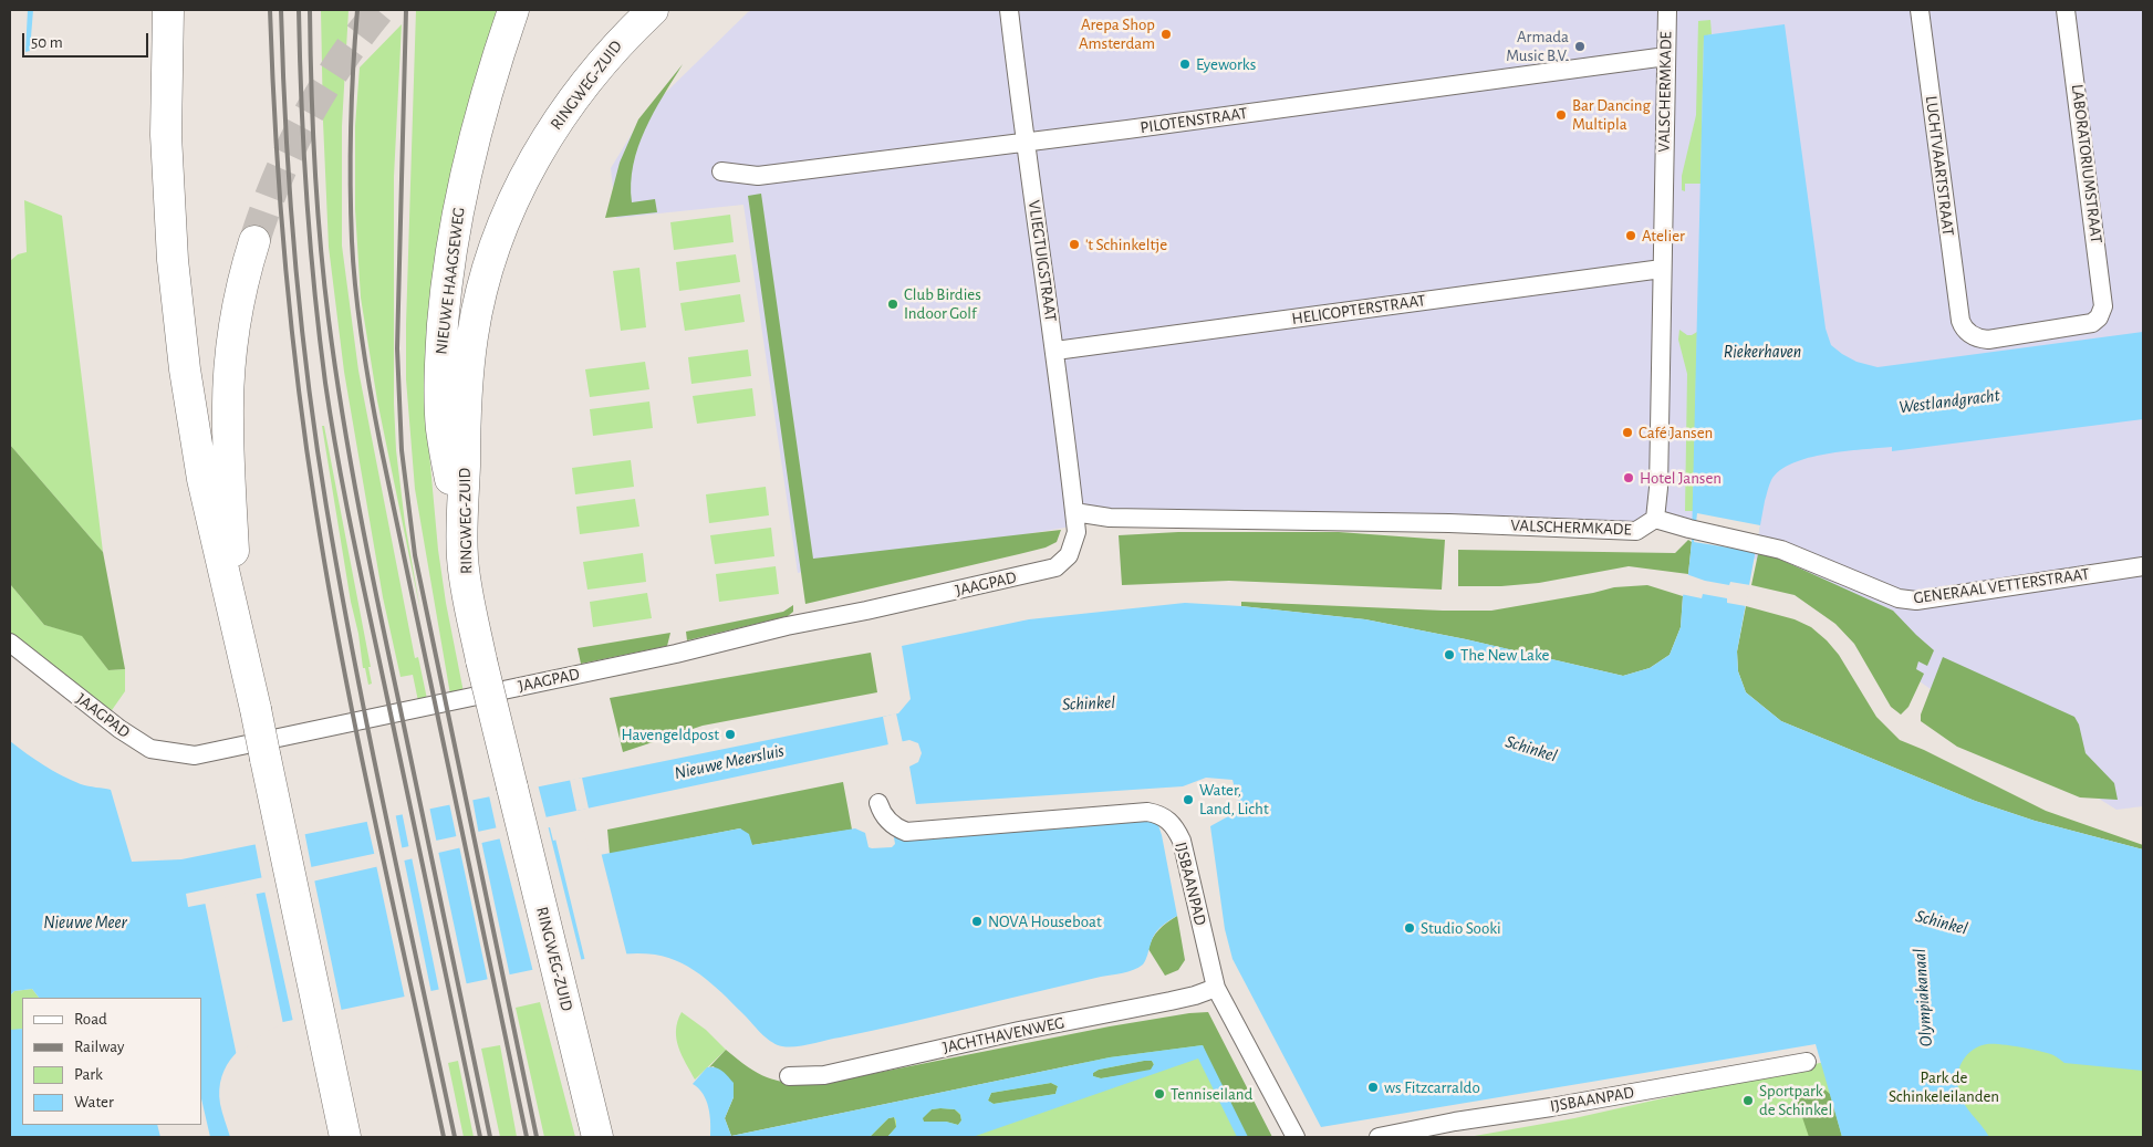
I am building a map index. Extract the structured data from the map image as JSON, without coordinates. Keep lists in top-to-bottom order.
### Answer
{
  "streets": {
    "highway": ["RINGWEG-ZUID", "NIEUWE HAAGSEWEG"],
    "street": [
      "VALSCHERMKADE",
      "PILOTENSTRAAT",
      "LABORATORIUMSTRAAT",
      "LUCHTVAARTSTRAAT",
      "VLIEGTUIGSTRAAT",
      "HELICOPTERSTRAAT",
      "JAAGPAD",
      "GENERAAL VETTERSTRAAT",
      "IJSBAANPAD",
      "JACHTHAVENWEG"
    ]
  },
  "crossings": [
    ["RINGWEG-ZUID", "NIEUWE HAAGSEWEG"],
    ["VALSCHERMKADE", "PILOTENSTRAAT"],
    ["VALSCHERMKADE", "VLIEGTUIGSTRAAT"],
    ["VALSCHERMKADE", "HELICOPTERSTRAAT"],
    ["VALSCHERMKADE", "JAAGPAD"],
    ["VALSCHERMKADE", "GENERAAL VETTERSTRAAT"],
    ["PILOTENSTRAAT", "VLIEGTUIGSTRAAT"],
    ["LABORATORIUMSTRAAT", "LUCHTVAARTSTRAAT"],
    ["VLIEGTUIGSTRAAT", "HELICOPTERSTRAAT"],
    ["VLIEGTUIGSTRAAT", "JAAGPAD"],
    ["IJSBAANPAD", "JACHTHAVENWEG"]
  ],
  "water": [
    "Riekerhaven",
    "Westlandgracht",
    "Schinkel",
    "Nieuwe Meersluis",
    "Nieuwe Meer",
    "Olympiakanaal"
  ],
  "parks": ["Park de Schinkeleilanden"],
  "places": [
    "Arepa Shop Amsterdam",
    "Armada Music B.V.",
    "Eyeworks",
    "Bar Dancing Multipla",
    "Atelier",
    "'t Schinkeltje",
    "Club Birdies Indoor Golf",
    "Café Jansen",
    "Hotel Jansen",
    "The New Lake",
    "Havengeldpost",
    "Water, Land, Licht",
    "NOVA Houseboat",
    "Studio Sooki",
    "ws Fitzcarraldo",
    "Tenniseiland",
    "Sportpark de Schinkel"
  ],
  "legend": [
    "Road",
    "Railway",
    "Park",
    "Water"
  ],
  "scale_bar": "50 m"
}
